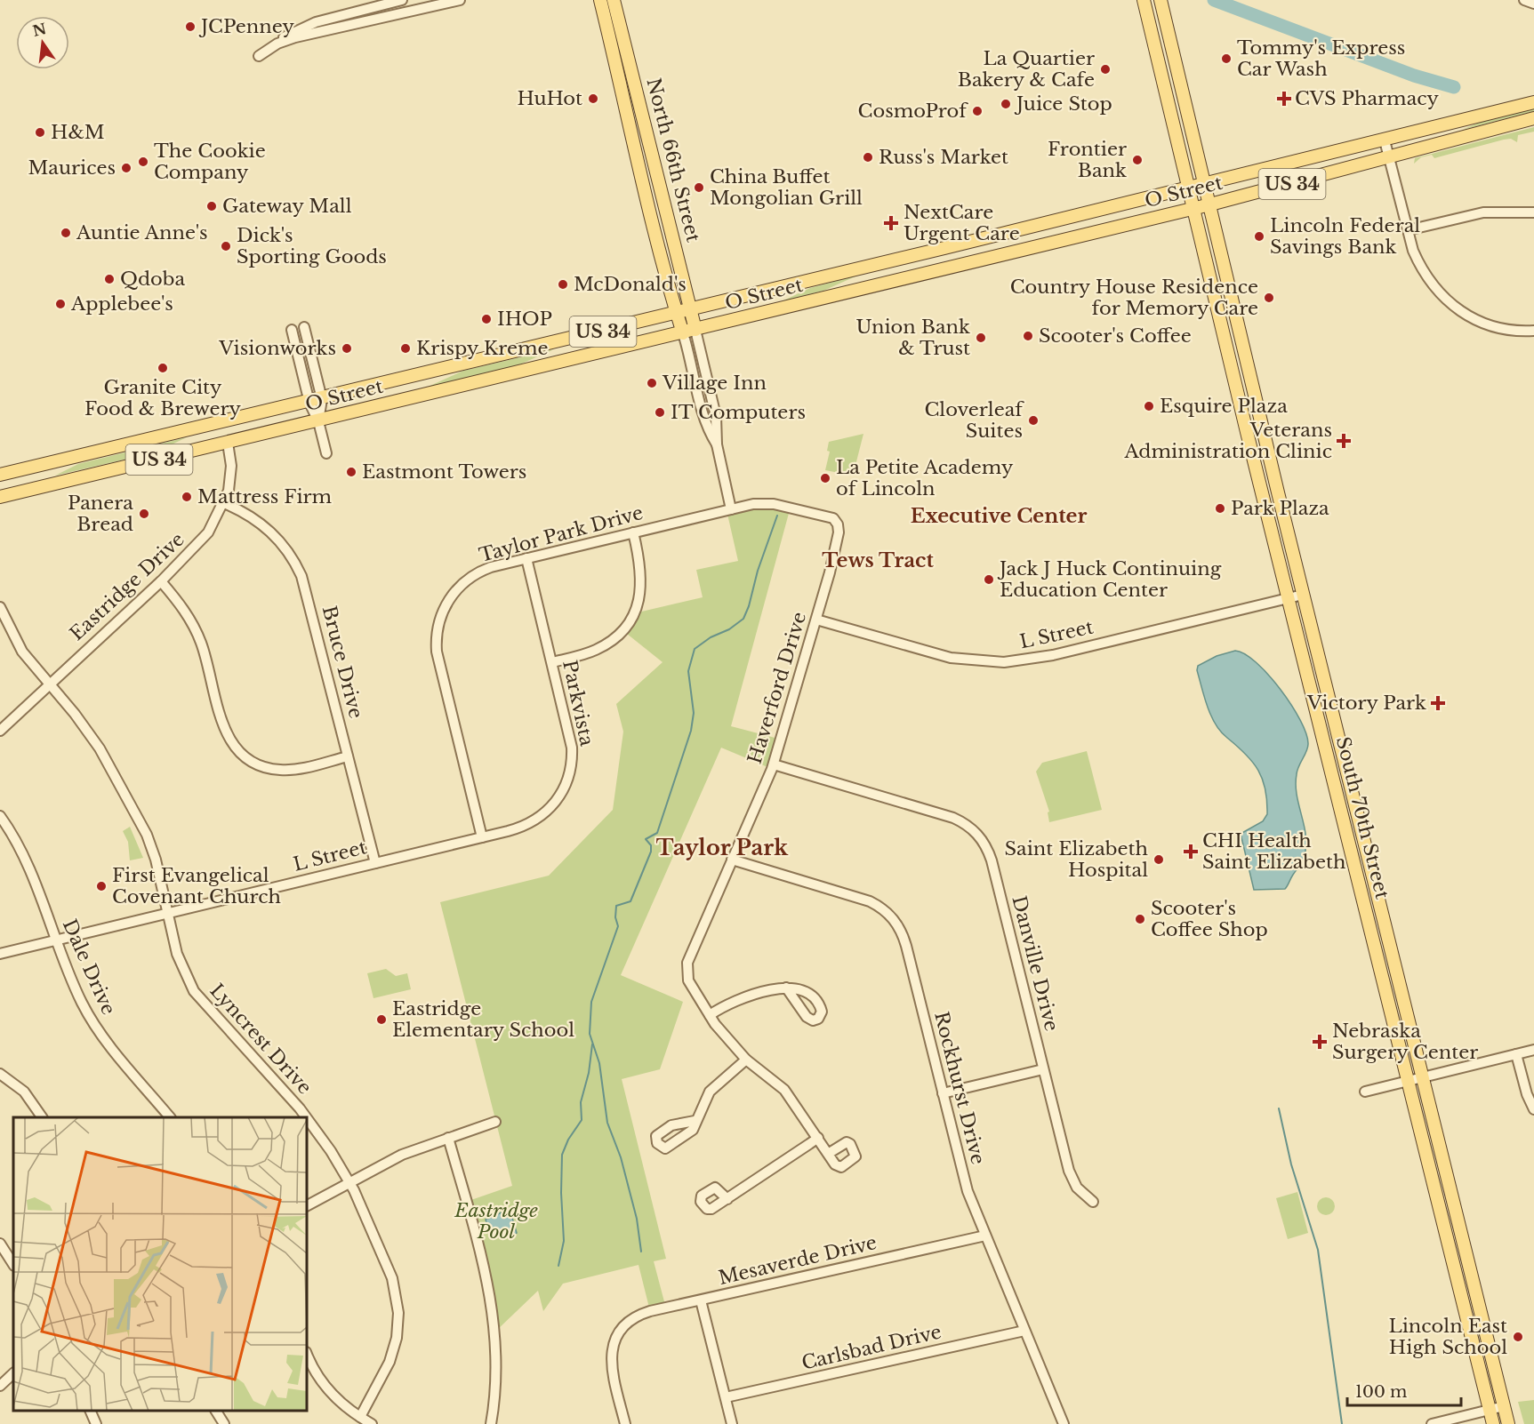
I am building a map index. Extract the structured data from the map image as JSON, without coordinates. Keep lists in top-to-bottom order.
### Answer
{
  "streets": {
    "main road": [
      "North 66th Street",
      "US 34",
      "O Street",
      "South 70th Street"
    ],
    "street": [
      "Taylor Park Drive",
      "Eastridge Drive",
      "L Street",
      "Bruce Drive",
      "Haverford Drive",
      "Parkvista",
      "Danville Drive",
      "Dale Drive",
      "Lyncrest Drive",
      "Rockhurst Drive",
      "Mesaverde Drive",
      "Carlsbad Drive"
    ]
  },
  "crossings": [
    ["North 66th Street", "O Street"],
    ["O Street", "Eastridge Drive"],
    ["O Street", "South 70th Street"],
    ["Taylor Park Drive", "L Street"],
    ["Taylor Park Drive", "Haverford Drive"],
    ["Taylor Park Drive", "Parkvista"],
    ["Eastridge Drive", "Bruce Drive"],
    ["Eastridge Drive", "Lyncrest Drive"],
    ["L Street", "Bruce Drive"],
    ["L Street", "Haverford Drive"],
    ["L Street", "Parkvista"],
    ["L Street", "South 70th Street"],
    ["L Street", "Dale Drive"],
    ["L Street", "Lyncrest Drive"],
    ["Haverford Drive", "Danville Drive"],
    ["Haverford Drive", "Rockhurst Drive"],
    ["Rockhurst Drive", "Mesaverde Drive"],
    ["Rockhurst Drive", "Carlsbad Drive"]
  ],
  "districts": ["Executive Center", "Tews Tract", "Taylor Park"],
  "parks": ["Eastridge Pool"],
  "places": {
    "other": [
      "JCPenney",
      "Tommy's Express Car Wash",
      "La Quartier Bakery & Cafe",
      "HuHot",
      "Juice Stop",
      "CosmoProf",
      "H&M",
      "Russ's Market",
      "Frontier Bank",
      "The Cookie Company",
      "Maurices",
      "China Buffet Mongolian Grill",
      "Gateway Mall",
      "Auntie Anne's",
      "Lincoln Federal Savings Bank",
      "Dick's Sporting Goods",
      "Qdoba",
      "McDonald's",
      "Country House Residence for Memory Care",
      "Applebee's",
      "IHOP",
      "Scooter's Coffee",
      "Union Bank & Trust",
      "Visionworks",
      "Krispy Kreme",
      "Granite City Food & Brewery",
      "Village Inn",
      "Esquire Plaza",
      "IT Computers",
      "Cloverleaf Suites",
      "Eastmont Towers",
      "La Petite Academy of Lincoln",
      "Mattress Firm",
      "Park Plaza",
      "Panera Bread",
      "Jack J Huck Continuing Education Center",
      "Saint Elizabeth Hospital",
      "First Evangelical Covenant Church",
      "Scooter's Coffee Shop",
      "Eastridge Elementary School",
      "Lincoln East High School"
    ],
    "health": [
      "CVS Pharmacy",
      "NextCare Urgent Care",
      "Veterans Administration Clinic",
      "Victory Park",
      "CHI Health Saint Elizabeth",
      "Nebraska Surgery Center"
    ]
  },
  "scale_bar": "100 m",
  "north": "top"
}
